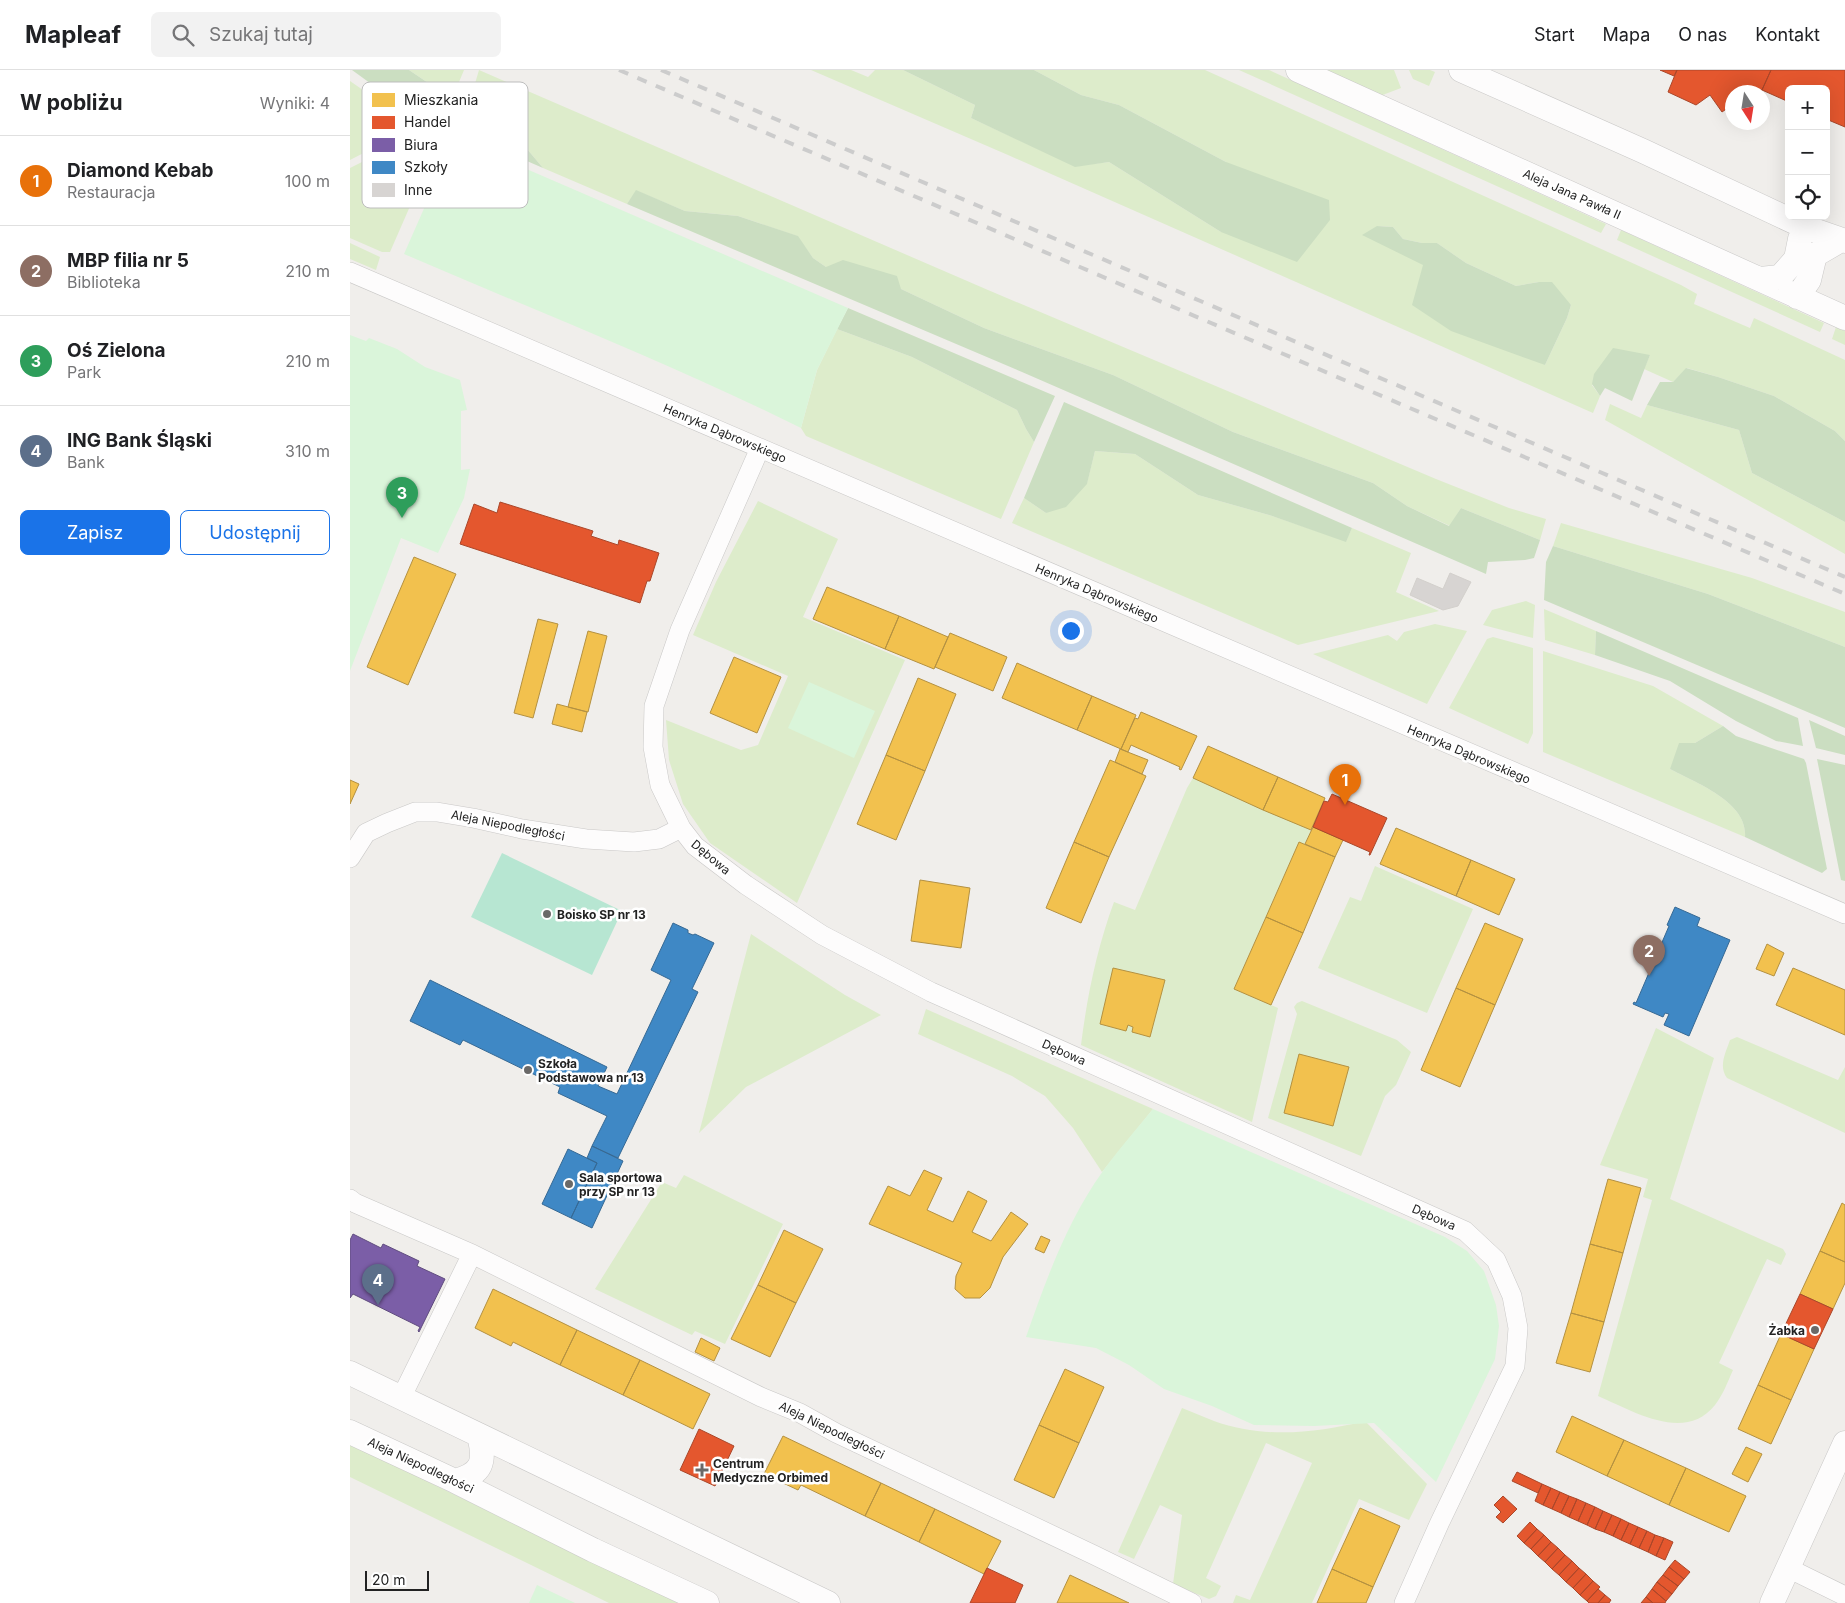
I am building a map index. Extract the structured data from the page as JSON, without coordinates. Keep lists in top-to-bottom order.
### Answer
{
  "streets": {
    "street": [
      "Aleja Jana Pawła II",
      "Henryka Dąbrowskiego",
      "Aleja Niepodległości",
      "Dębowa"
    ]
  },
  "crossings": [
    ["Henryka Dąbrowskiego", "Dębowa"],
    ["Aleja Niepodległości", "Dębowa"]
  ],
  "places": {
    "other": [
      "Boisko SP nr 13",
      "Szkoła Podstawowa nr 13",
      "Sala sportowa przy SP nr 13",
      "Żabka"
    ],
    "health": ["Centrum Medyczne Orbimed"]
  },
  "legend": [
    "Mieszkania",
    "Handel",
    "Biura",
    "Szkoły",
    "Inne"
  ],
  "scale_bar": "20 m",
  "north": "bottom",
  "page": {
    "header": "Mapleaf",
    "search": "Szukaj tutaj",
    "nav": [
      "Start",
      "Mapa",
      "O nas",
      "Kontakt"
    ],
    "heading": ["W pobliżu", "Wyniki: 4"],
    "map_buttons": ["+", "−"],
    "list": [
      {
        "mark": "1",
        "name": "Diamond Kebab",
        "note": "Restauracja",
        "value": "100 m"
      },
      {
        "mark": "2",
        "name": "MBP filia nr 5",
        "note": "Biblioteka",
        "value": "210 m"
      },
      {
        "mark": "3",
        "name": "Oś Zielona",
        "note": "Park",
        "value": "210 m"
      },
      {
        "mark": "4",
        "name": "ING Bank Śląski",
        "note": "Bank",
        "value": "310 m"
      }
    ],
    "pins": [
      "3",
      "1",
      "2",
      "4"
    ],
    "buttons": ["Zapisz", "Udostępnij"],
    "scale": "20 m"
  }
}
